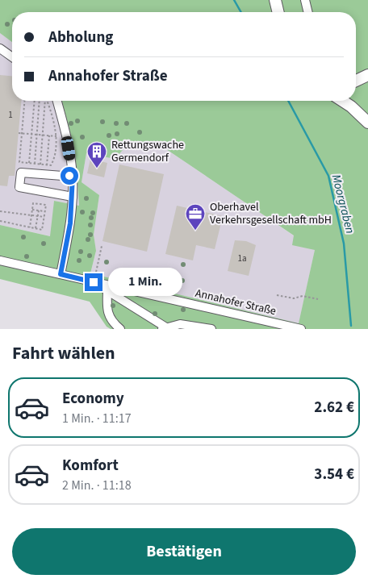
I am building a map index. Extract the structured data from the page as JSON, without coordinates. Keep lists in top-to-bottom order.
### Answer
{
  "streets": {
    "street": ["Annahofer Straße"]
  },
  "water": ["Moorgraben"],
  "places": {
    "building": ["Rettungswache Germendorf"],
    "office": ["Oberhavel Verkehrsgesellschaft mbH"]
  },
  "house_numbers": ["1", "1a"],
  "page": {
    "banner": ["Abholung", "Annahofer Straße"],
    "bubble": "1 Min.",
    "heading": "Fahrt wählen",
    "list": [
      {
        "name": "Economy",
        "note": "1 Min. · 11:17",
        "value": "2.62 €"
      },
      {
        "name": "Komfort",
        "note": "2 Min. · 11:18",
        "value": "3.54 €"
      }
    ],
    "buttons": "Bestätigen"
  }
}
